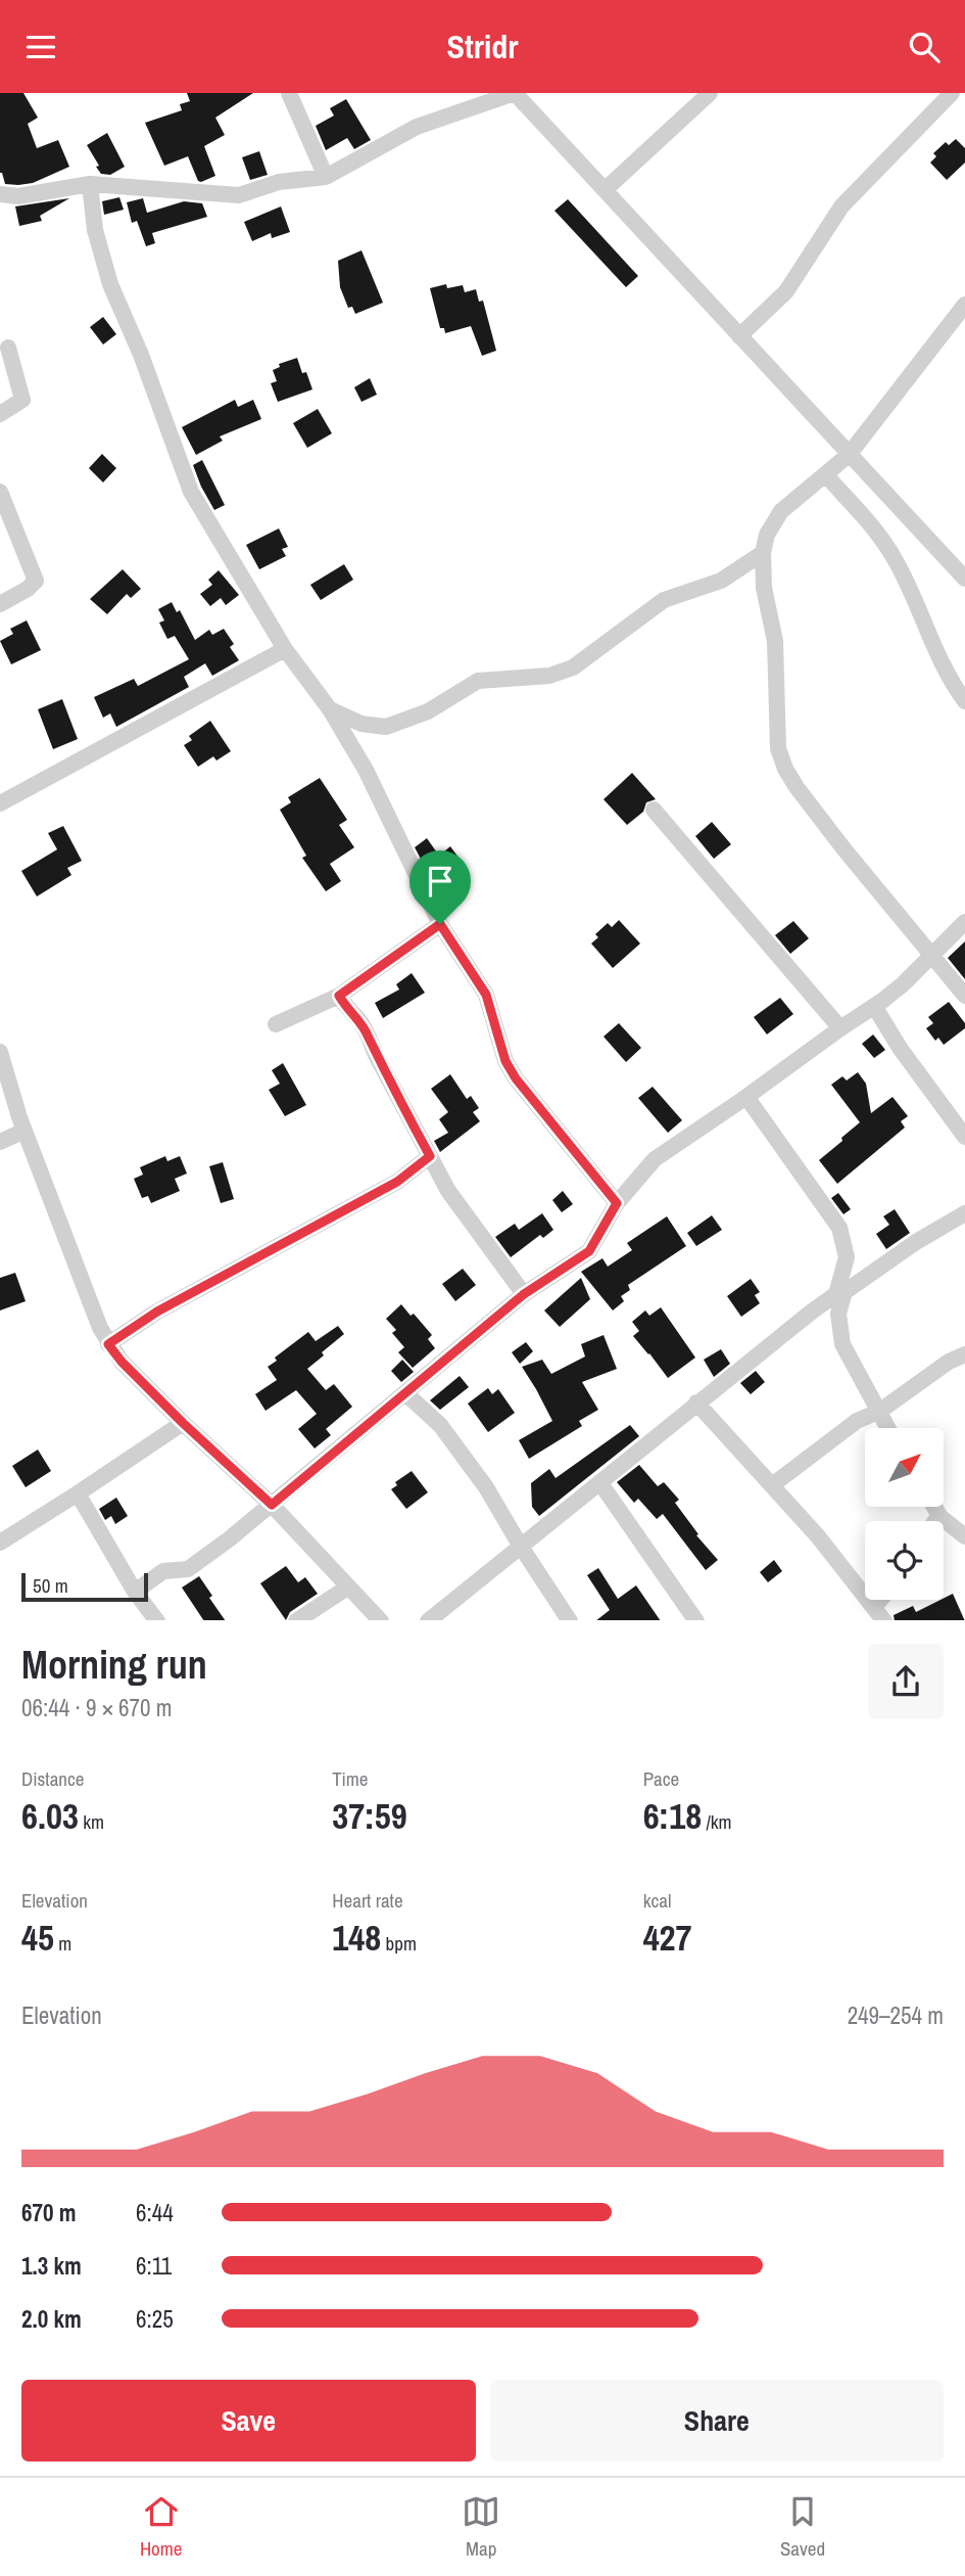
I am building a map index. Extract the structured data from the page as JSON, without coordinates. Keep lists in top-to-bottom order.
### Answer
{
  "scale_bar": "50 m",
  "north": "top right",
  "page": {
    "header": "Stridr",
    "scale": "50 m",
    "heading": ["Morning run", "06:44 · 9 × 670 m"],
    "stats": [
      ["Distance", "6.03 km"],
      ["Time", "37:59"],
      ["Pace", "6:18 /km"],
      ["Elevation", "45 m"],
      ["Heart rate", "148 bpm"],
      ["kcal", "427"]
    ],
    "chart": ["Elevation", "249–254 m"],
    "list": [
      {
        "name": "670 m",
        "note": "6:44"
      },
      {
        "name": "1.3 km",
        "note": "6:11"
      },
      {
        "name": "2.0 km",
        "note": "6:25"
      }
    ],
    "buttons": ["Save", "Share"],
    "tabs": ["Home", "Map", "Saved"]
  }
}
